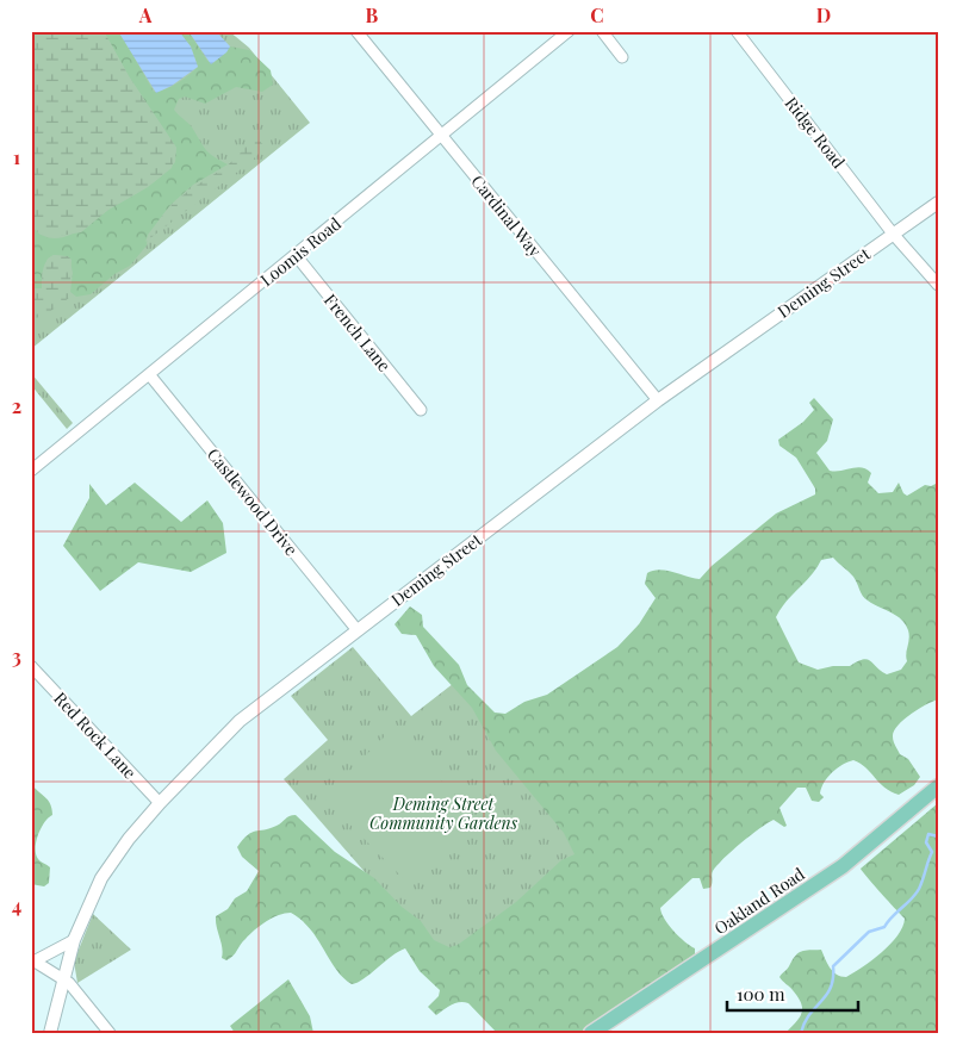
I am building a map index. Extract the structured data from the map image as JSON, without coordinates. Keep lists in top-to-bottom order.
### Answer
{
  "streets": {
    "main road": ["Oakland Road"],
    "street": [
      "Ridge Road",
      "Cardinal Way",
      "Loomis Road",
      "Deming Street",
      "French Lane",
      "Castlewood Drive",
      "Red Rock Lane"
    ]
  },
  "crossings": [
    ["Ridge Road", "Deming Street"],
    ["Cardinal Way", "Loomis Road"],
    ["Cardinal Way", "Deming Street"],
    ["Loomis Road", "French Lane"],
    ["Loomis Road", "Castlewood Drive"],
    ["Deming Street", "Castlewood Drive"],
    ["Deming Street", "Red Rock Lane"]
  ],
  "parks": ["Deming Street Community Gardens"],
  "scale_bar": "100 m",
  "grid": {
    "columns": [
      "A",
      "B",
      "C",
      "D"
    ],
    "rows": [
      "1",
      "2",
      "3",
      "4"
    ]
  }
}
